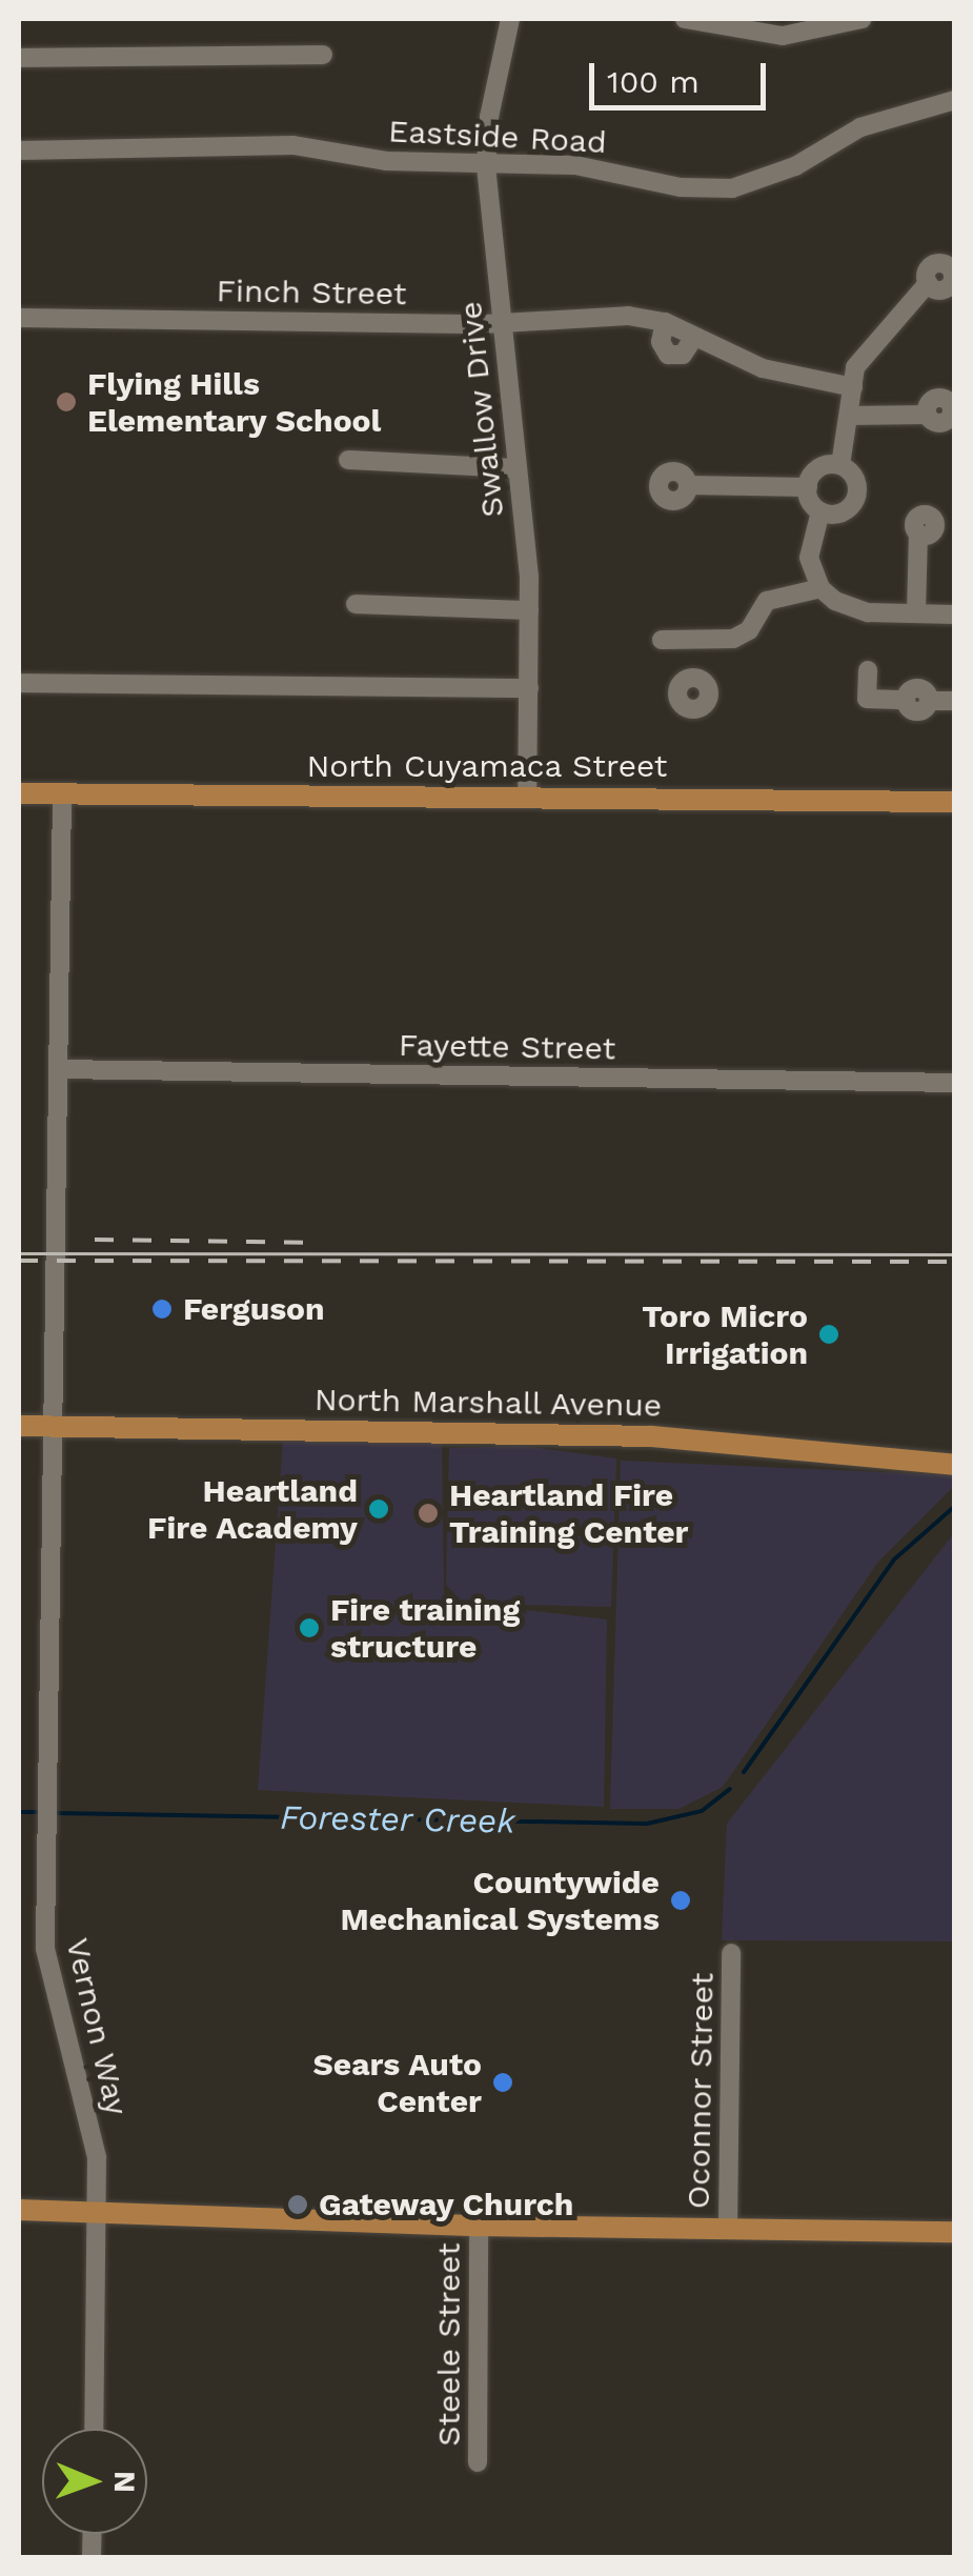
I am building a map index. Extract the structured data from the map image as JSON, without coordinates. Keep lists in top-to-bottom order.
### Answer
{
  "streets": {
    "main road": ["North Cuyamaca Street", "North Marshall Avenue"],
    "street": [
      "Eastside Road",
      "Finch Street",
      "Swallow Drive",
      "Fayette Street",
      "Vernon Way",
      "Oconnor Street",
      "Steele Street"
    ]
  },
  "crossings": [
    ["Eastside Road", "Swallow Drive"],
    ["Finch Street", "Swallow Drive"],
    ["Swallow Drive", "North Cuyamaca Street"],
    ["North Cuyamaca Street", "Vernon Way"],
    ["Fayette Street", "Vernon Way"],
    ["North Marshall Avenue", "Vernon Way"]
  ],
  "water": ["Forester Creek"],
  "places": [
    "Flying Hills Elementary School",
    "Ferguson",
    "Toro Micro Irrigation",
    "Heartland Fire Academy",
    "Heartland Fire Training Center",
    "Fire training structure",
    "Countywide Mechanical Systems",
    "Sears Auto Center",
    "Gateway Church"
  ],
  "scale_bar": "100 m",
  "north": "right"
}
